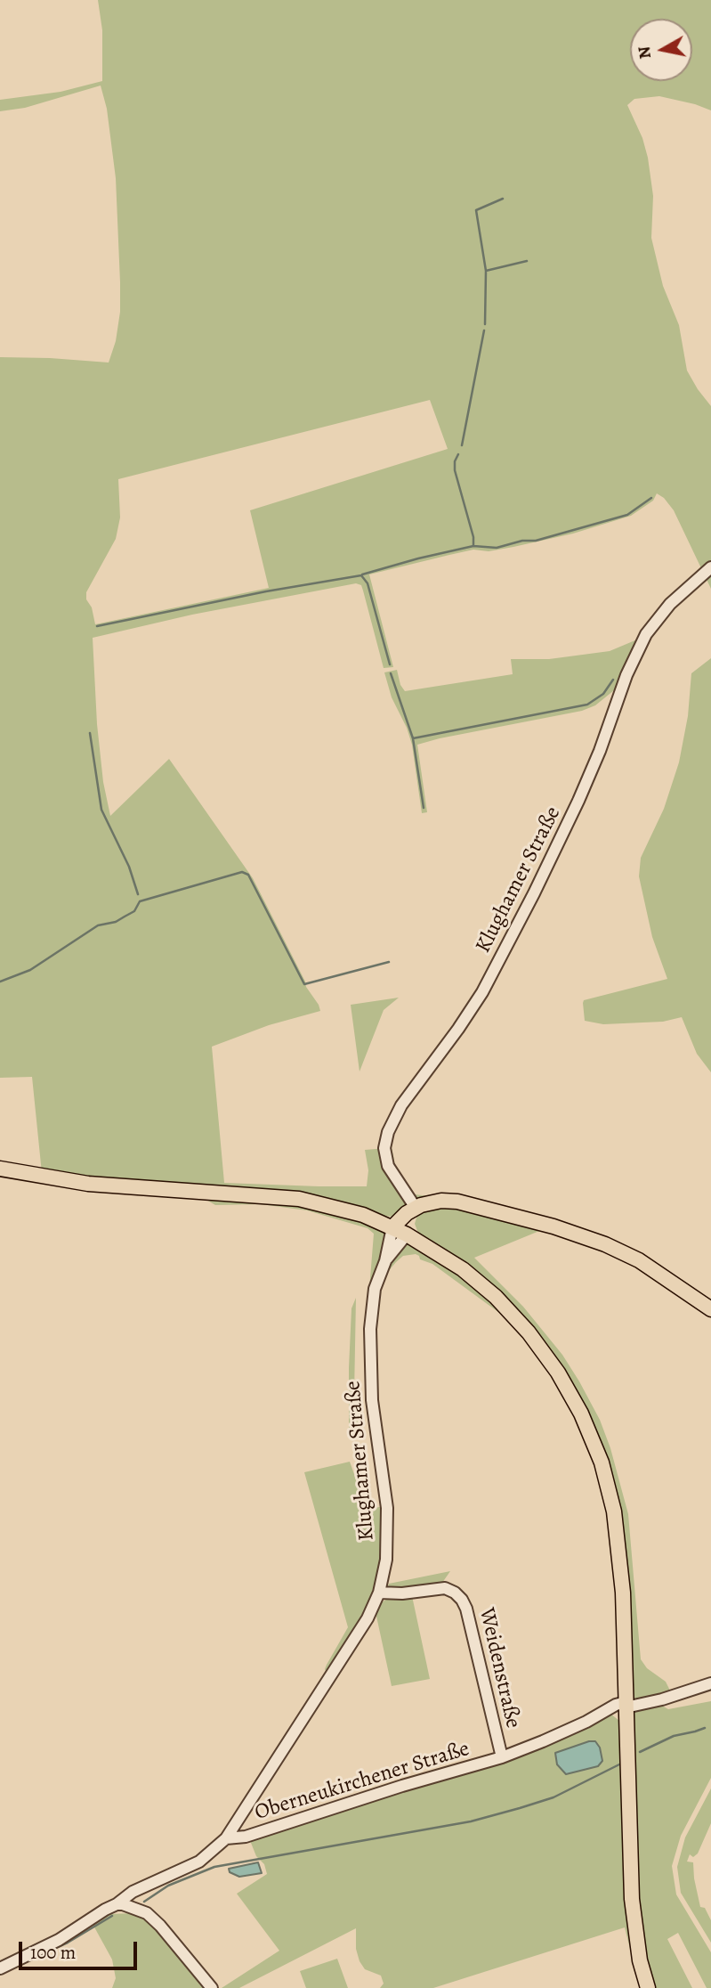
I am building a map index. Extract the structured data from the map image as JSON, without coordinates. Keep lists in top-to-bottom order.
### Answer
{
  "streets": {
    "street": ["Klughamer Straße", "Weidenstraße", "Oberneukirchener Straße"]
  },
  "crossings": [
    ["Klughamer Straße", "Weidenstraße"],
    ["Klughamer Straße", "Oberneukirchener Straße"],
    ["Weidenstraße", "Oberneukirchener Straße"]
  ],
  "scale_bar": "100 m",
  "north": "left"
}
